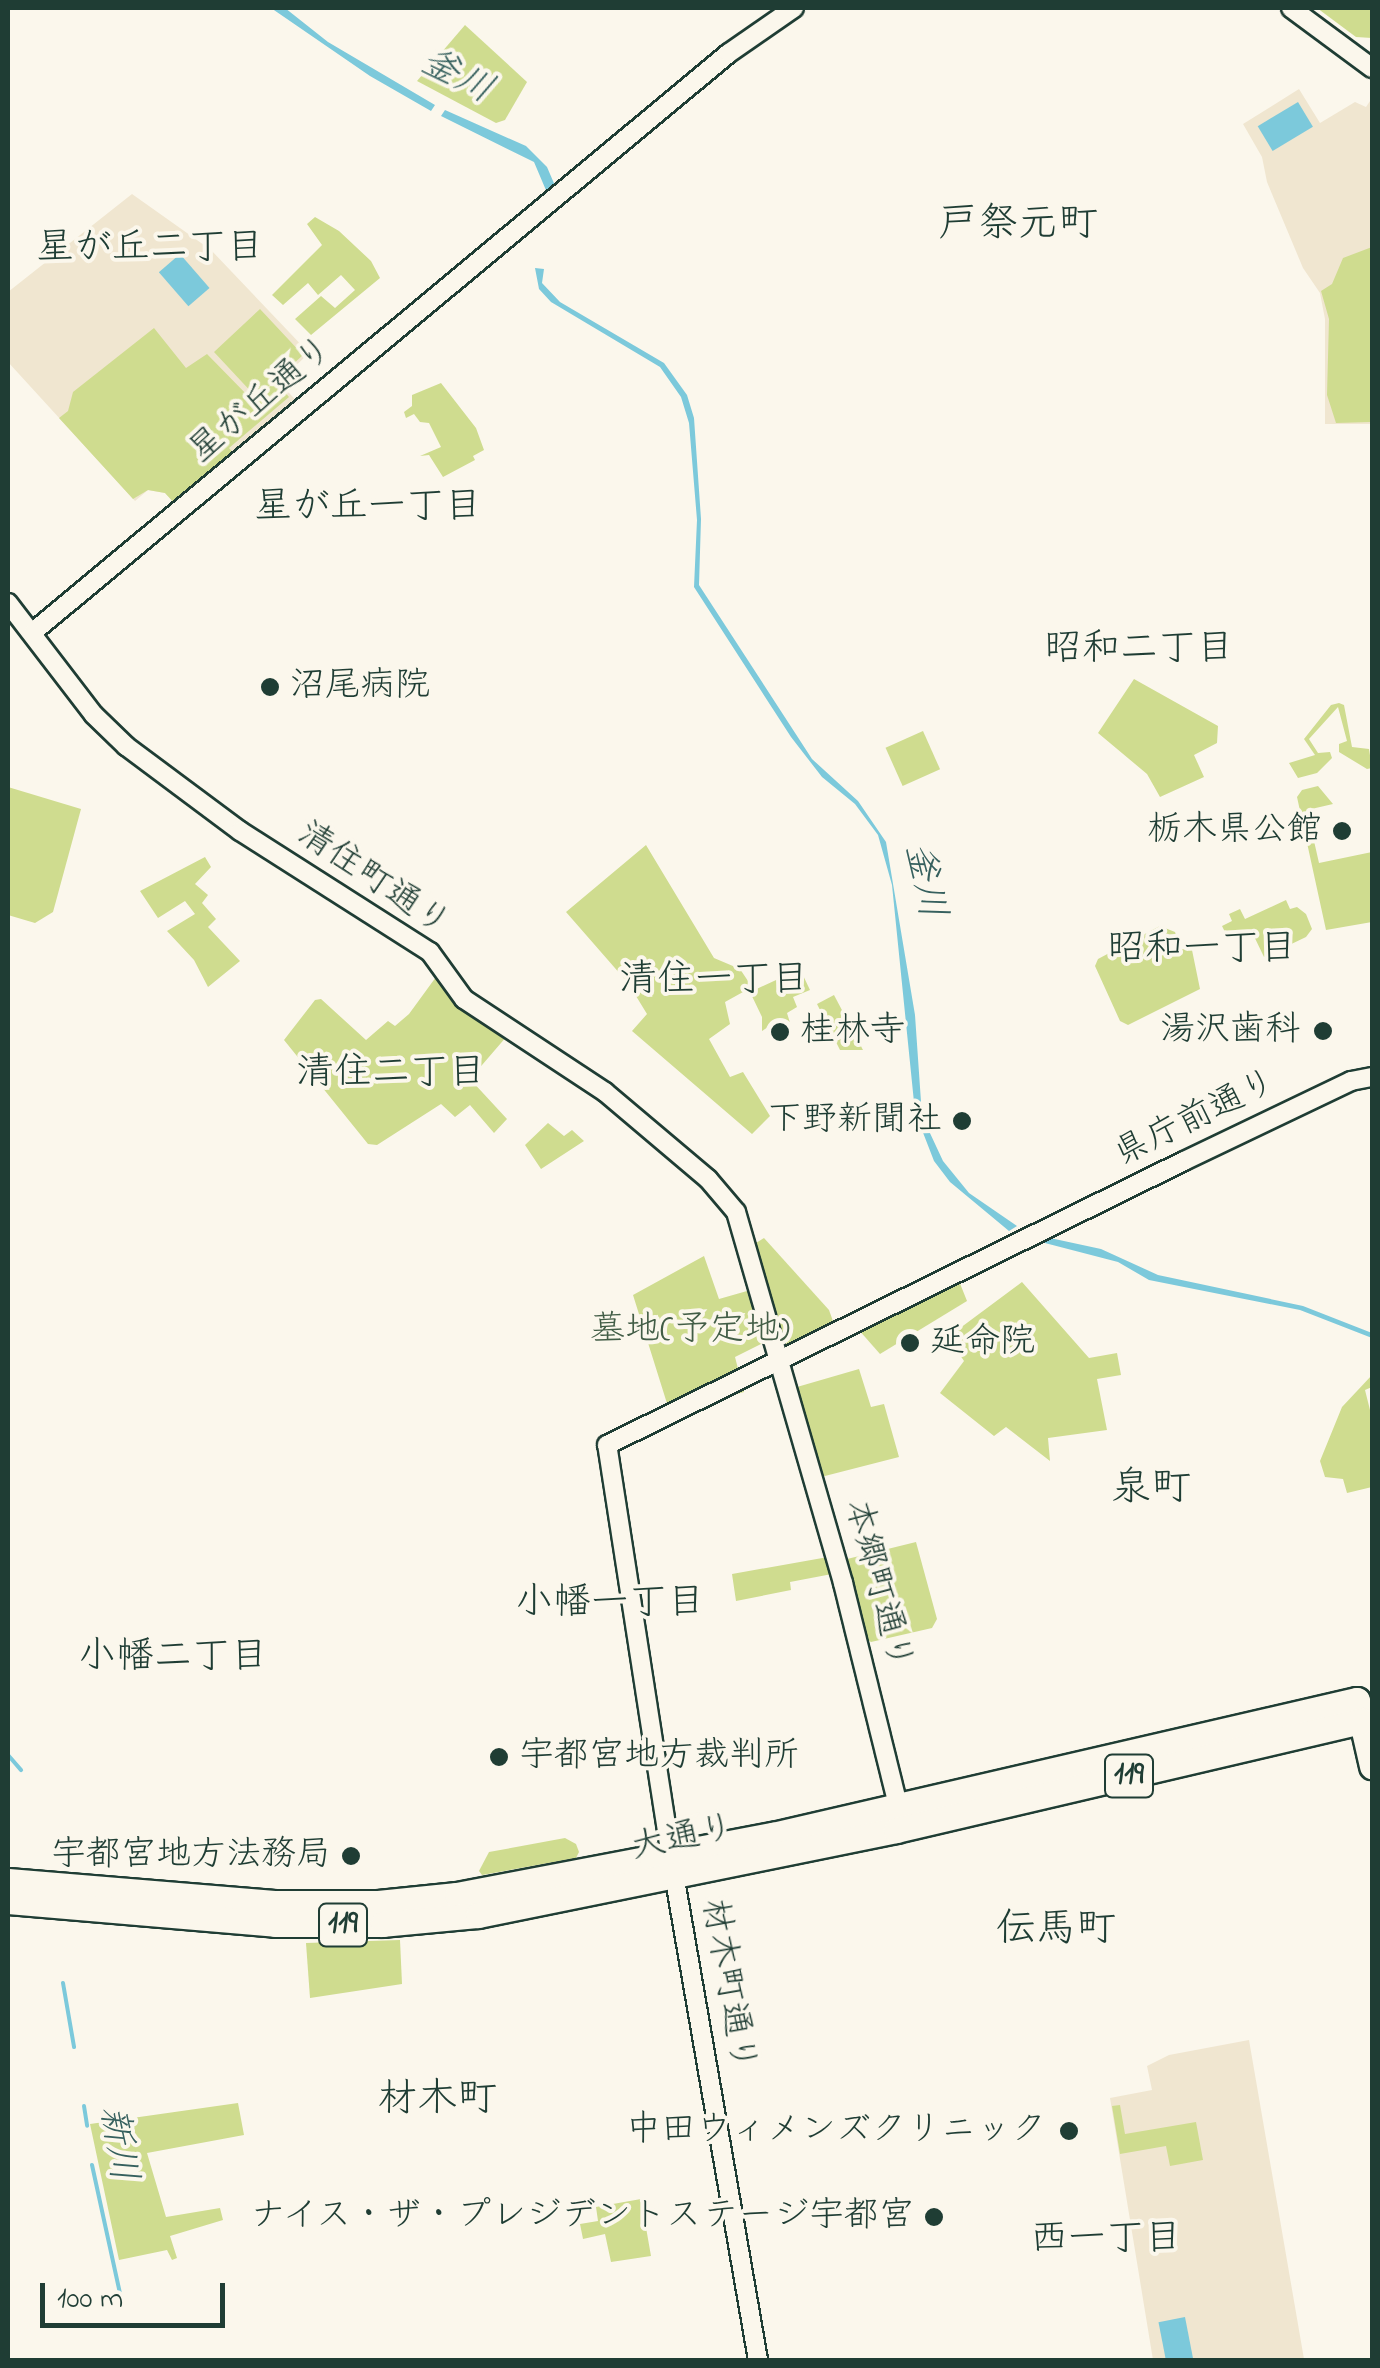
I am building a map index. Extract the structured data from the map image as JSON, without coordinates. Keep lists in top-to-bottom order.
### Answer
{
  "streets": {
    "highway": ["119", "大通り"],
    "street": [
      "星が丘通り",
      "清住町通り",
      "県庁前通り",
      "本郷町通り",
      "材木町通り"
    ]
  },
  "crossings": [
    ["星が丘通り", "清住町通り"],
    ["清住町通り", "県庁前通り"],
    ["清住町通り", "本郷町通り"],
    ["清住町通り", "材木町通り"],
    ["県庁前通り", "本郷町通り"],
    ["県庁前通り", "材木町通り"],
    ["本郷町通り", "大通り"],
    ["本郷町通り", "材木町通り"],
    ["大通り", "材木町通り"]
  ],
  "districts": [
    "戸祭元町",
    "星が丘二丁目",
    "星が丘一丁目",
    "昭和二丁目",
    "昭和一丁目",
    "清住一丁目",
    "清住二丁目",
    "泉町",
    "小幡一丁目",
    "小幡二丁目",
    "伝馬町",
    "材木町",
    "西一丁目"
  ],
  "water": ["釜川", "新川"],
  "parks": ["墓地(予定地)"],
  "places": [
    "沼尾病院",
    "栃木県公館",
    "湯沢歯科",
    "桂林寺",
    "下野新聞社",
    "延命院",
    "宇都宮地方裁判所",
    "宇都宮地方法務局",
    "中田ウィメンズクリニック",
    "ナイス・ザ・プレジデントステージ宇都宮"
  ],
  "scale_bar": "100 m"
}
